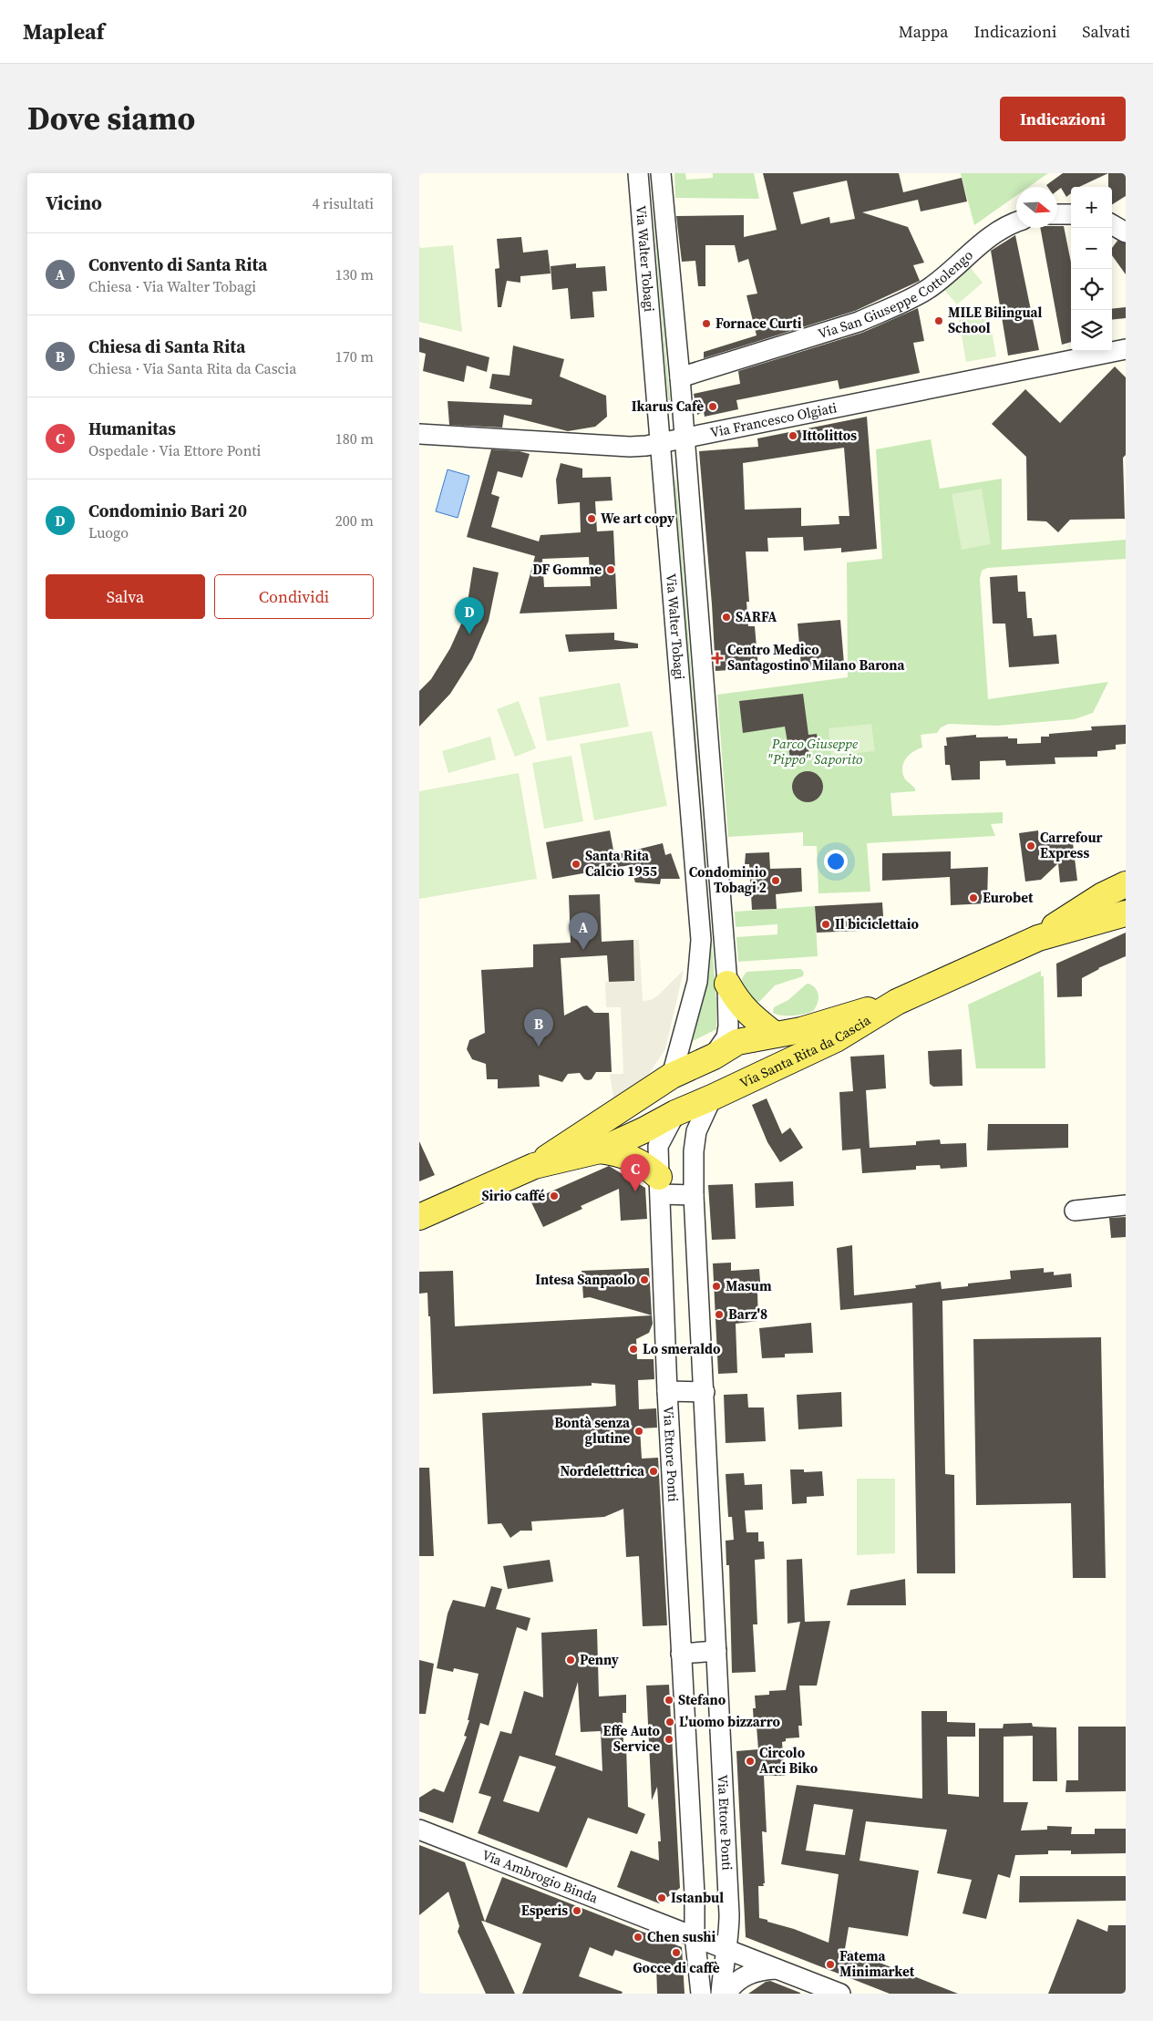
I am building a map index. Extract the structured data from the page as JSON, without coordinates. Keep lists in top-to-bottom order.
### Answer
{
  "streets": {
    "main road": ["Via Walter Tobagi", "Via Santa Rita da Cascia"],
    "street": [
      "Via San Giuseppe Cottolengo",
      "Via Francesco Olgiati",
      "Via Ettore Ponti",
      "Via Ambrogio Binda"
    ]
  },
  "crossings": [
    ["Via Walter Tobagi", "Via San Giuseppe Cottolengo"],
    ["Via Walter Tobagi", "Via Francesco Olgiati"],
    ["Via Walter Tobagi", "Via Santa Rita da Cascia"],
    ["Via Santa Rita da Cascia", "Via Ettore Ponti"],
    ["Via Ettore Ponti", "Via Ambrogio Binda"]
  ],
  "parks": ["Parco Giuseppe \"Pippo\" Saporito"],
  "places": {
    "other": [
      "MILE Bilingual School",
      "Fornace Curti",
      "Ikarus Cafè",
      "Ittolittos",
      "We art copy",
      "DF Gomme",
      "SARFA",
      "Carrefour Express",
      "Santa Rita Calcio 1955",
      "Condominio Tobagi 2",
      "Eurobet",
      "Il biciclettaio",
      "Sirio caffé",
      "Intesa Sanpaolo",
      "Masum",
      "Barz'8",
      "Lo smeraldo",
      "Bontà senza glutine",
      "Nordelettrica",
      "Penny",
      "Stefano",
      "L'uomo bizzarro",
      "Effe Auto Service",
      "Circolo Arci Biko",
      "Istanbul",
      "Esperis",
      "Chen sushi",
      "Gocce di caffè",
      "Fatema Minimarket"
    ],
    "health": ["Centro Medico Santagostino Milano Barona"]
  },
  "north": "right",
  "page": {
    "header": "Mapleaf",
    "nav": ["Mappa", "Indicazioni", "Salvati"],
    "title": "Dove siamo",
    "buttons": [
      "Indicazioni",
      ["Salva", "Condividi"]
    ],
    "heading": ["Vicino", "4 risultati"],
    "map_buttons": ["+", "−"],
    "list": [
      {
        "mark": "A",
        "name": "Convento di Santa Rita",
        "note": "Chiesa · Via Walter Tobagi",
        "value": "130 m"
      },
      {
        "mark": "B",
        "name": "Chiesa di Santa Rita",
        "note": "Chiesa · Via Santa Rita da Cascia",
        "value": "170 m"
      },
      {
        "mark": "C",
        "name": "Humanitas",
        "note": "Ospedale · Via Ettore Ponti",
        "value": "180 m"
      },
      {
        "mark": "D",
        "name": "Condominio Bari 20",
        "note": "Luogo",
        "value": "200 m"
      }
    ],
    "pins": [
      "D",
      "A",
      "B",
      "C"
    ]
  }
}
